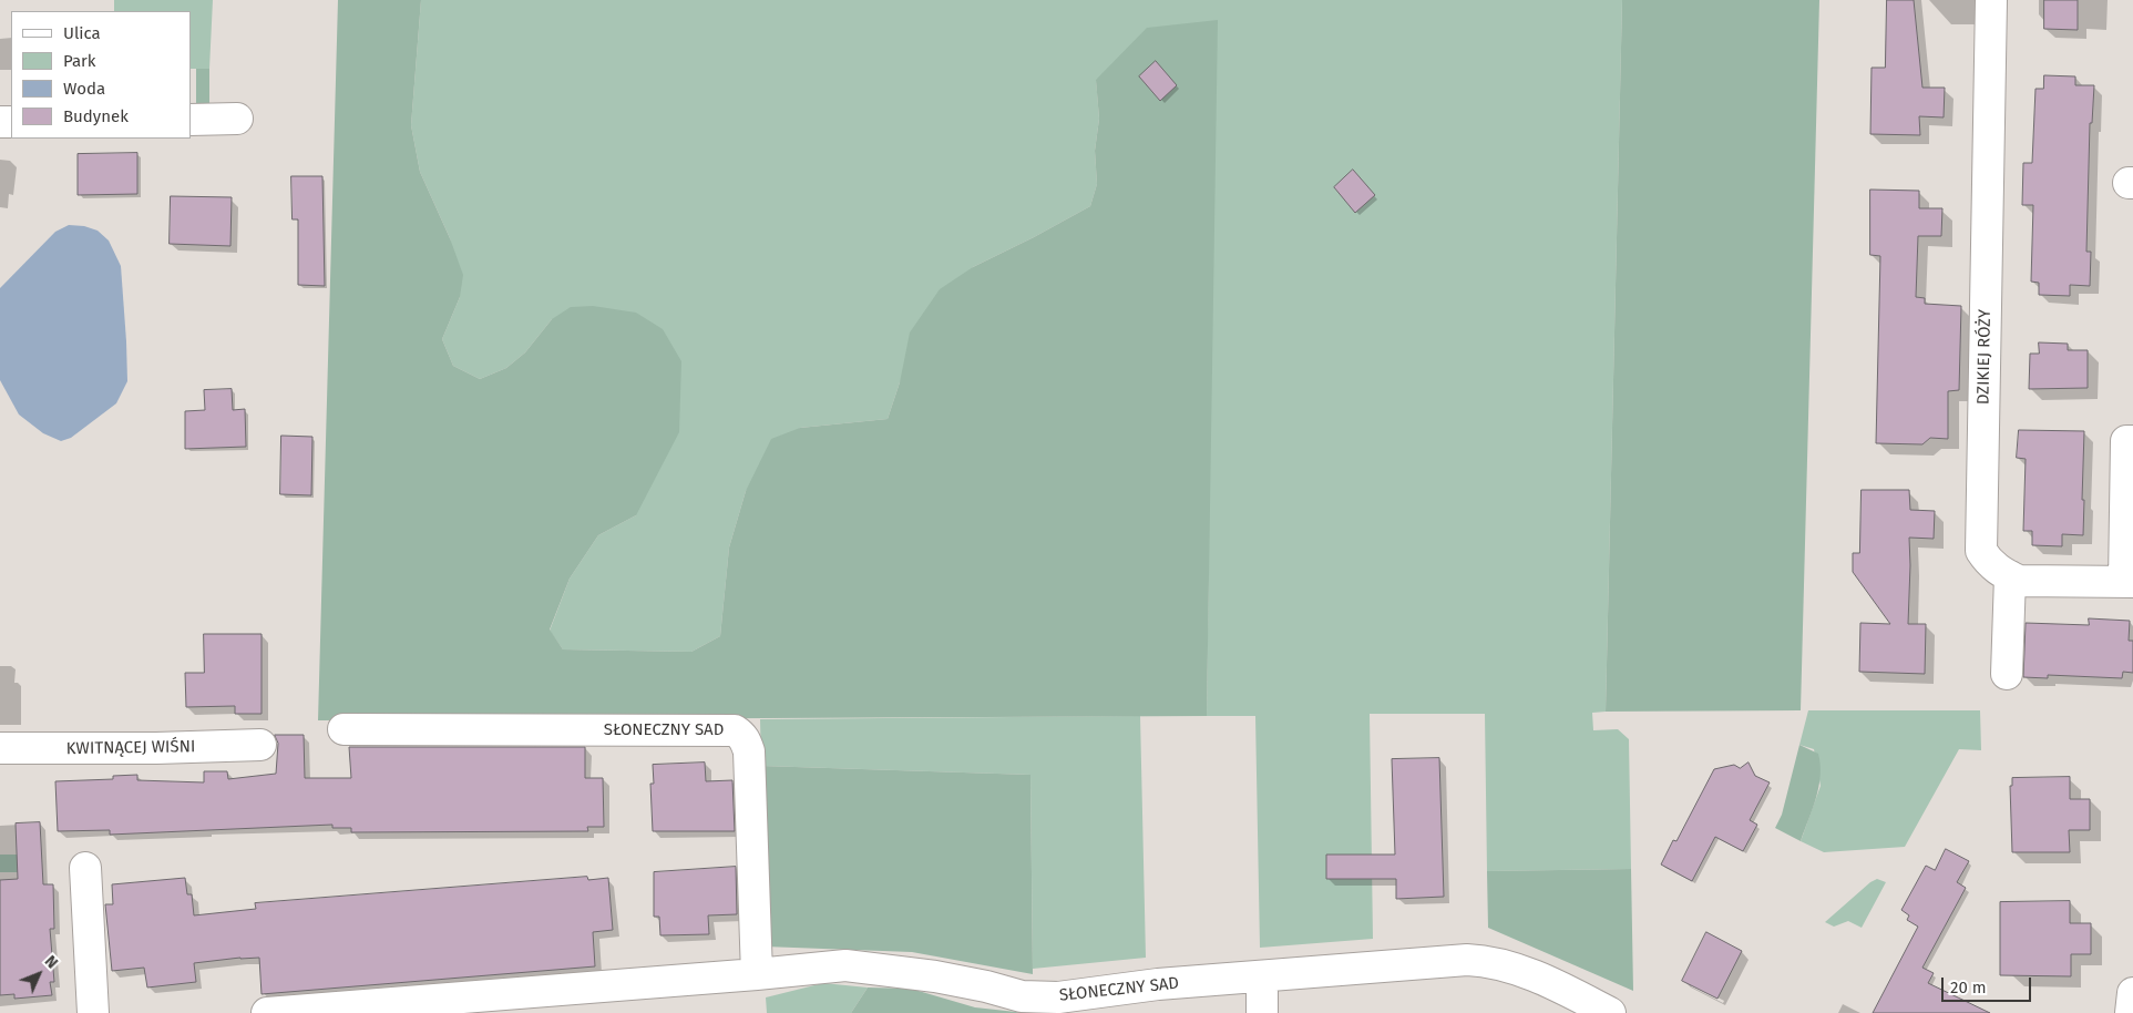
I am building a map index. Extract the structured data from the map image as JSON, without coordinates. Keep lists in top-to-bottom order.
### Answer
{
  "streets": {
    "street": ["DZIKIEJ RÓŻY", "SŁONECZNY SAD", "KWITNĄCEJ WIŚNI"]
  },
  "legend": [
    "Ulica",
    "Park",
    "Woda",
    "Budynek"
  ],
  "scale_bar": "20 m",
  "north": "top right"
}
